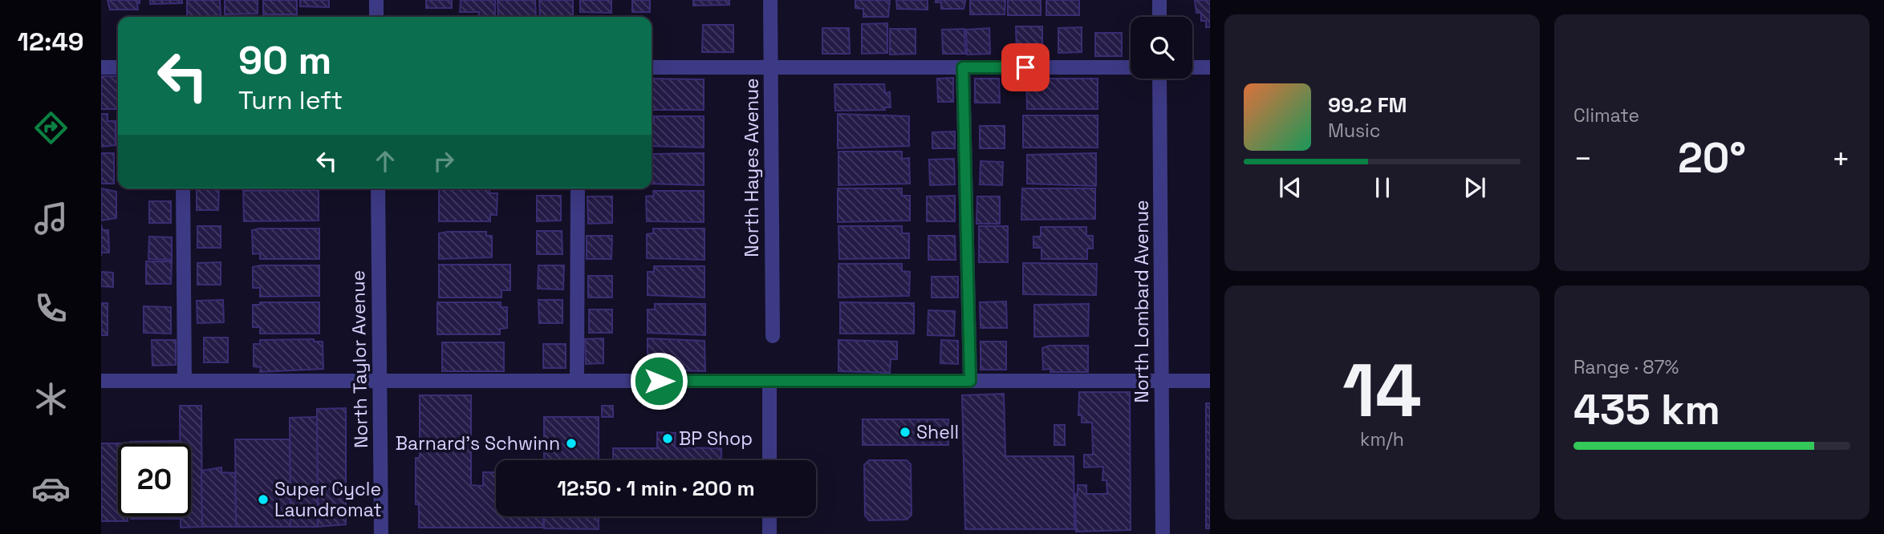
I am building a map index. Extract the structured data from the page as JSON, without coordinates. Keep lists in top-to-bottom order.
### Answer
{
  "streets": {
    "street": ["North Hayes Avenue", "North Lombard Avenue", "North Taylor Avenue"]
  },
  "places": [
    "Shell",
    "BP Shop",
    "Barnard's Schwinn",
    "Super Cycle Laundromat"
  ],
  "page": {
    "tabs": "12:49",
    "tile": [
      "Climate",
      ["14", "km/h"],
      ["Range · 87%", "435 km"]
    ],
    "turn": ["90 m", "Turn left"],
    "song": ["99.2 FM", "Music"],
    "heat": ["−", "20°", "+"],
    "limit": "20",
    "trip": "12:50 · 1 min · 200 m"
  }
}
